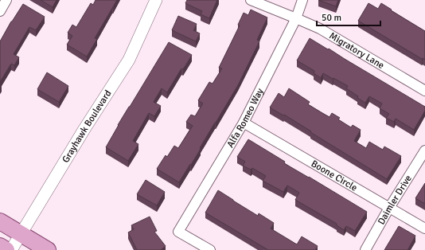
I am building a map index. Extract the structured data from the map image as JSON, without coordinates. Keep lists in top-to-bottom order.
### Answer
{
  "streets": {
    "street": [
      "Migratory Lane",
      "Alfa Romeo Way",
      "Grayhawk Boulevard",
      "Boone Circle",
      "Daimler Drive"
    ]
  },
  "crossings": [
    ["Migratory Lane", "Alfa Romeo Way"],
    ["Alfa Romeo Way", "Boone Circle"],
    ["Boone Circle", "Daimler Drive"]
  ],
  "scale_bar": "50 m"
}
